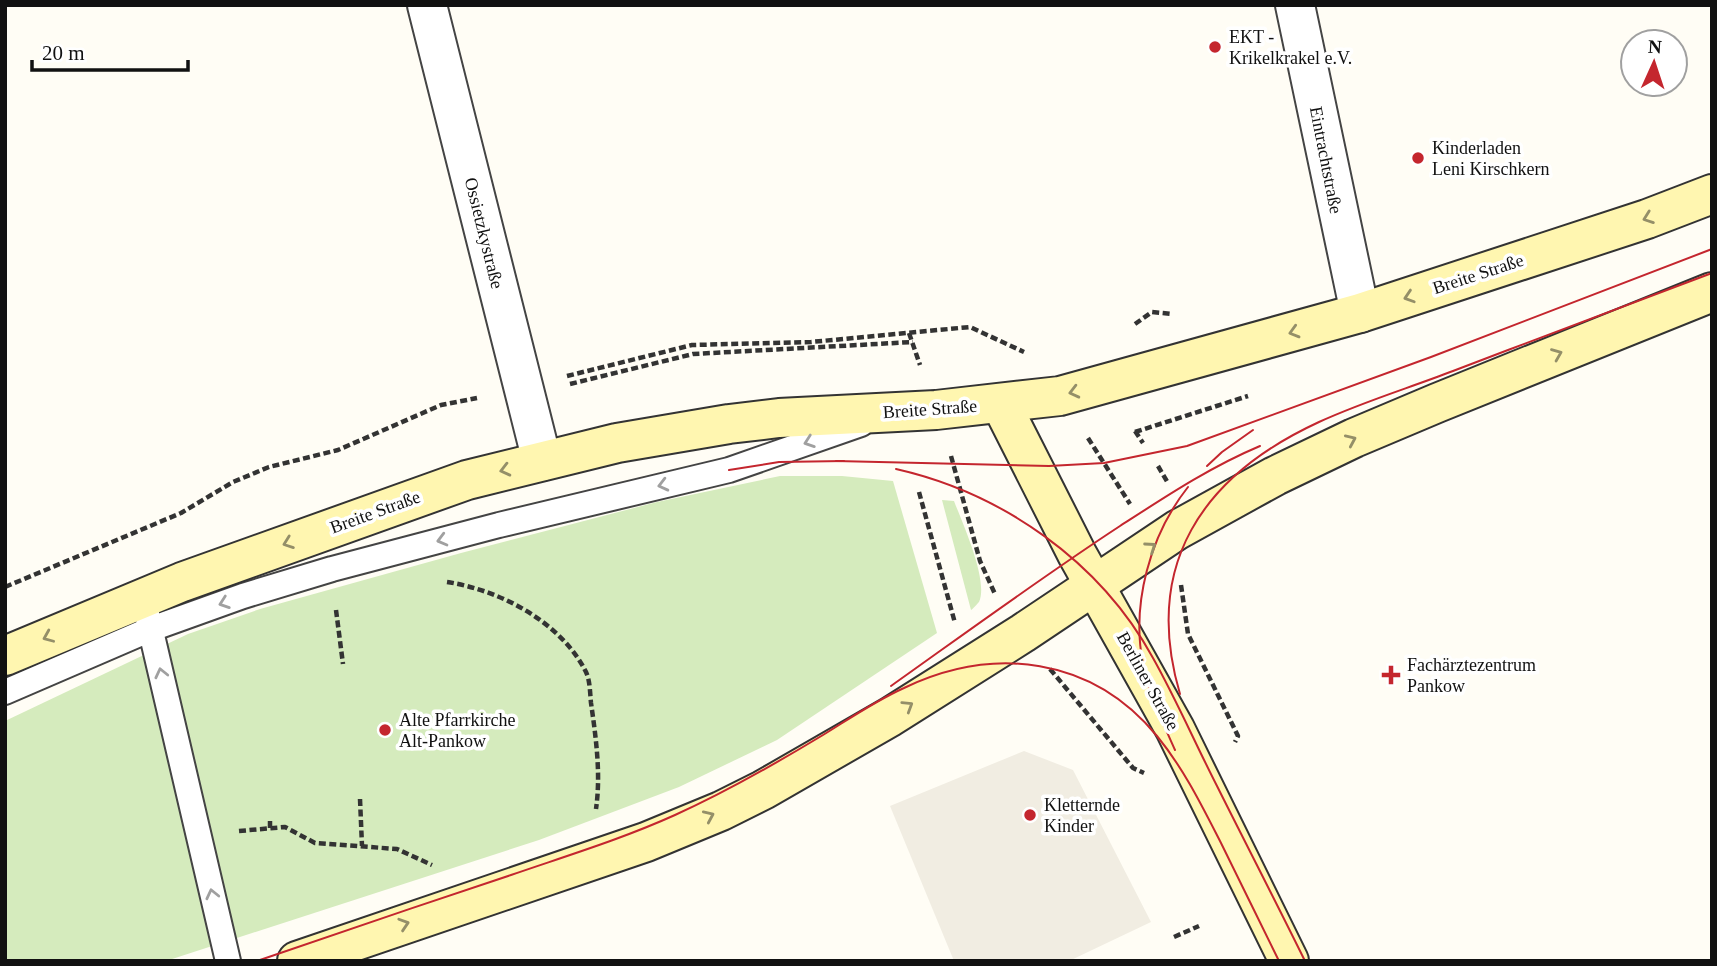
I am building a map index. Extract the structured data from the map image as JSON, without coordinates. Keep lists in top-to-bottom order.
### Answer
{
  "streets": {
    "main road": ["Breite Straße", "Berliner Straße"],
    "street": ["Eintrachtstraße", "Ossietzkystraße"]
  },
  "crossings": [
    ["Eintrachtstraße", "Breite Straße"],
    ["Ossietzkystraße", "Breite Straße"],
    ["Breite Straße", "Berliner Straße"]
  ],
  "places": {
    "other": [
      "EKT - Krikelkrakel e.V.",
      "Kinderladen Leni Kirschkern",
      "Alte Pfarrkirche Alt-Pankow",
      "Kletternde Kinder"
    ],
    "health": ["Fachärztezentrum Pankow"]
  },
  "scale_bar": "20 m",
  "north": "top"
}
